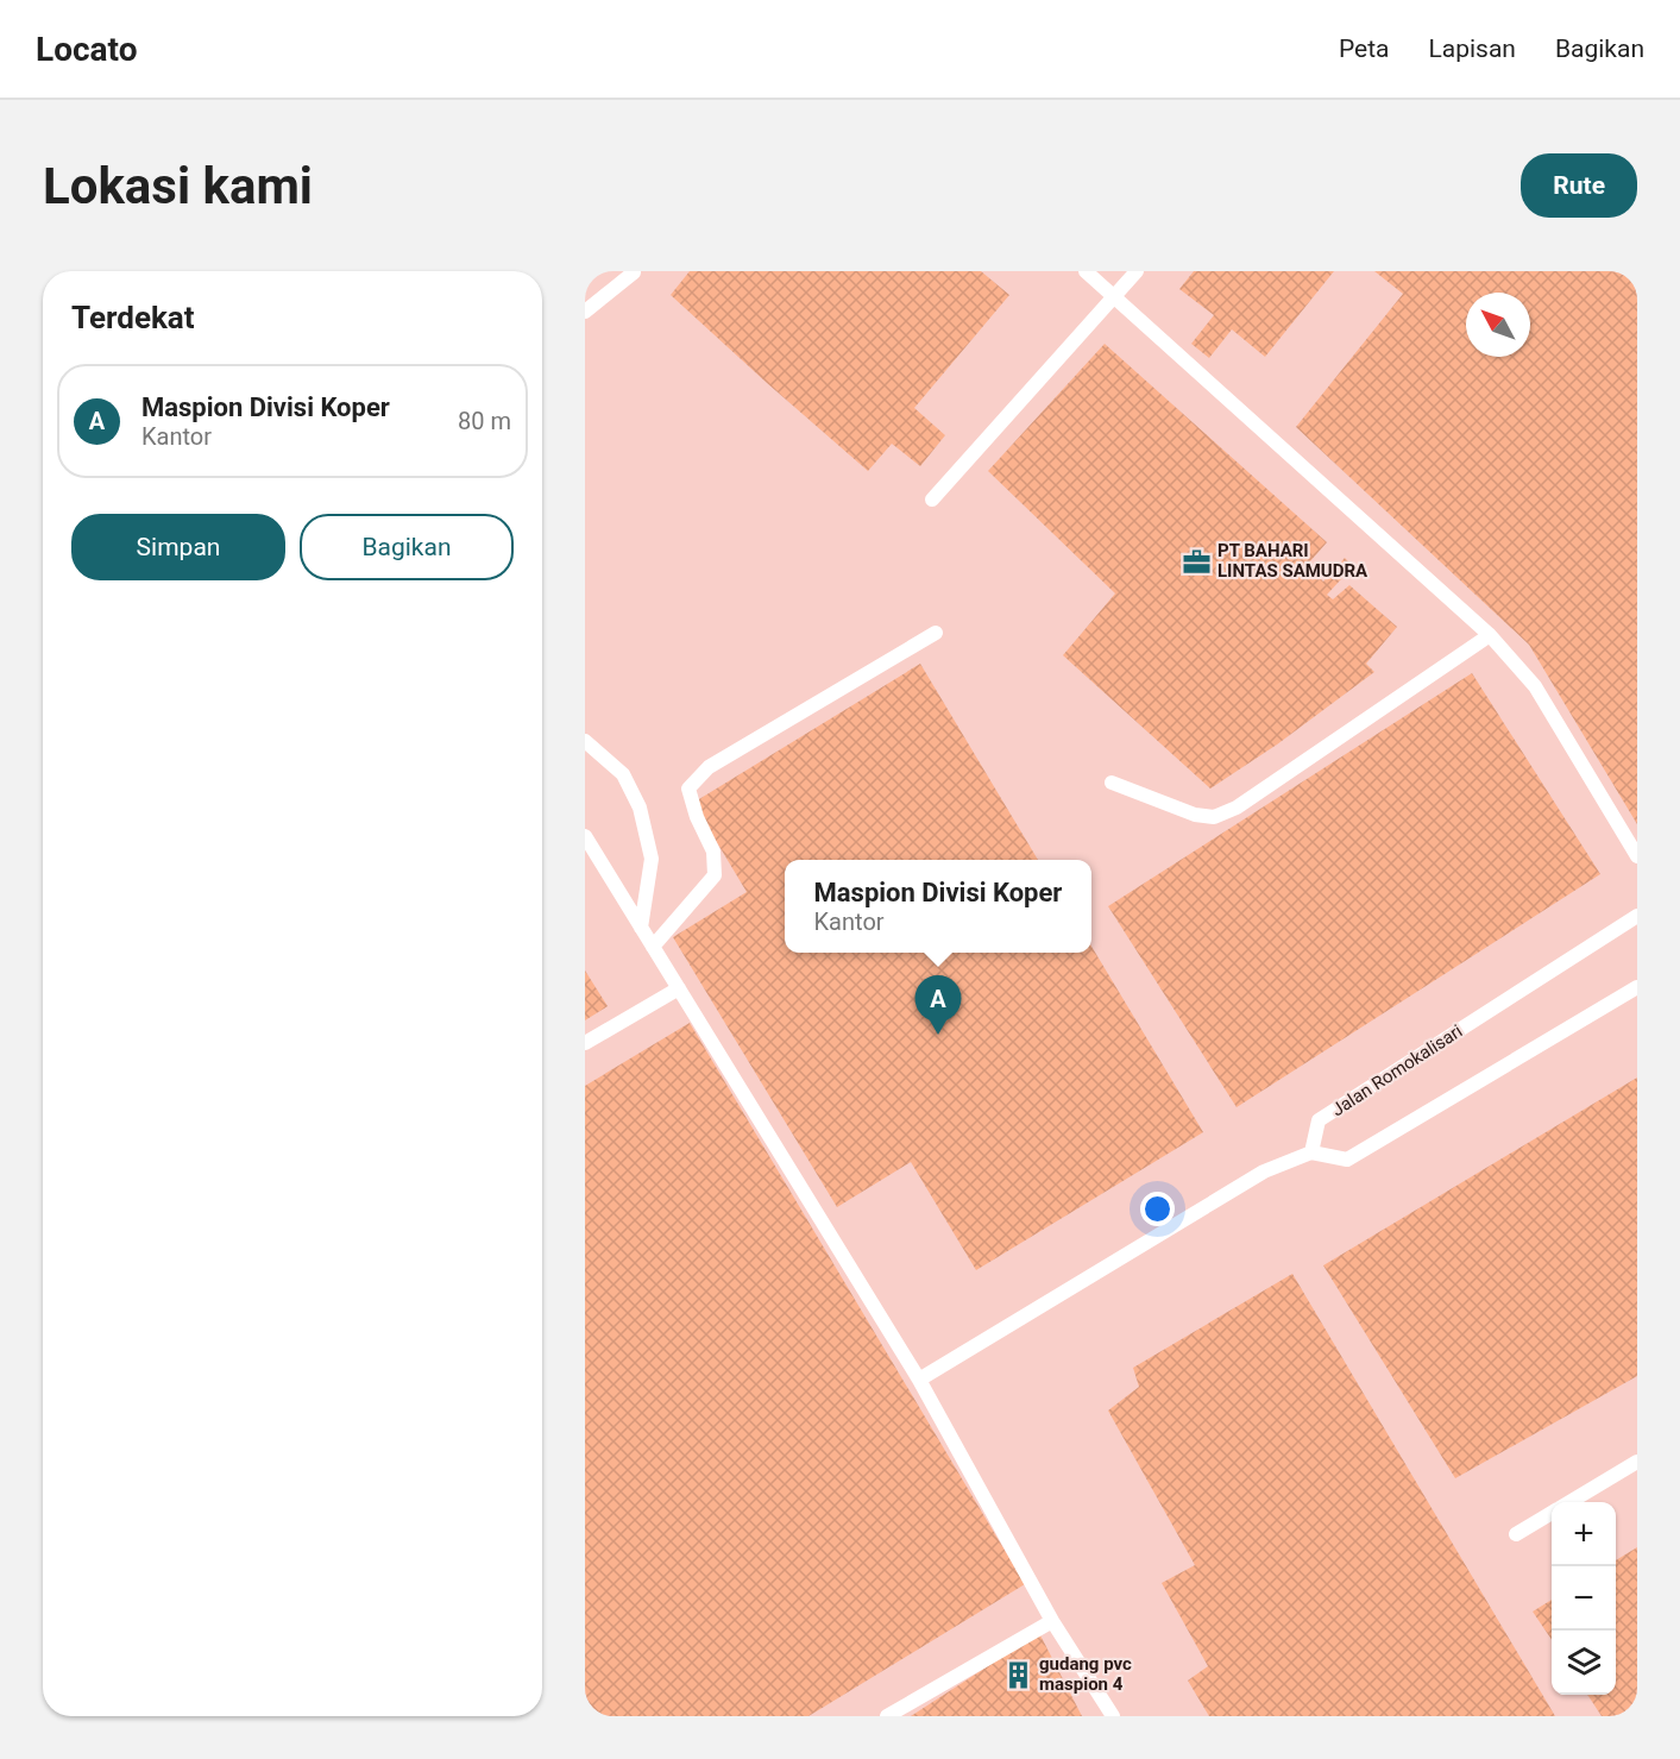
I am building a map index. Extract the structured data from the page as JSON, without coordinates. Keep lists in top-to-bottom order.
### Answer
{
  "streets": {
    "lane": ["Jalan Romokalisari"]
  },
  "places": {
    "office": ["PT BAHARI LINTAS SAMUDRA"],
    "building": ["gudang pvc maspion 4"]
  },
  "north": "top left",
  "page": {
    "header": "Locato",
    "nav": ["Peta", "Lapisan", "Bagikan"],
    "buttons": [
      "Rute",
      ["Simpan", "Bagikan"]
    ],
    "title": "Lokasi kami",
    "heading": "Terdekat",
    "list": [
      {
        "mark": "A",
        "name": "Maspion Divisi Koper",
        "note": "Kantor",
        "value": "80 m"
      }
    ],
    "popup": ["Maspion Divisi Koper", "Kantor"],
    "pins": "A",
    "map_buttons": ["+", "−"]
  }
}
